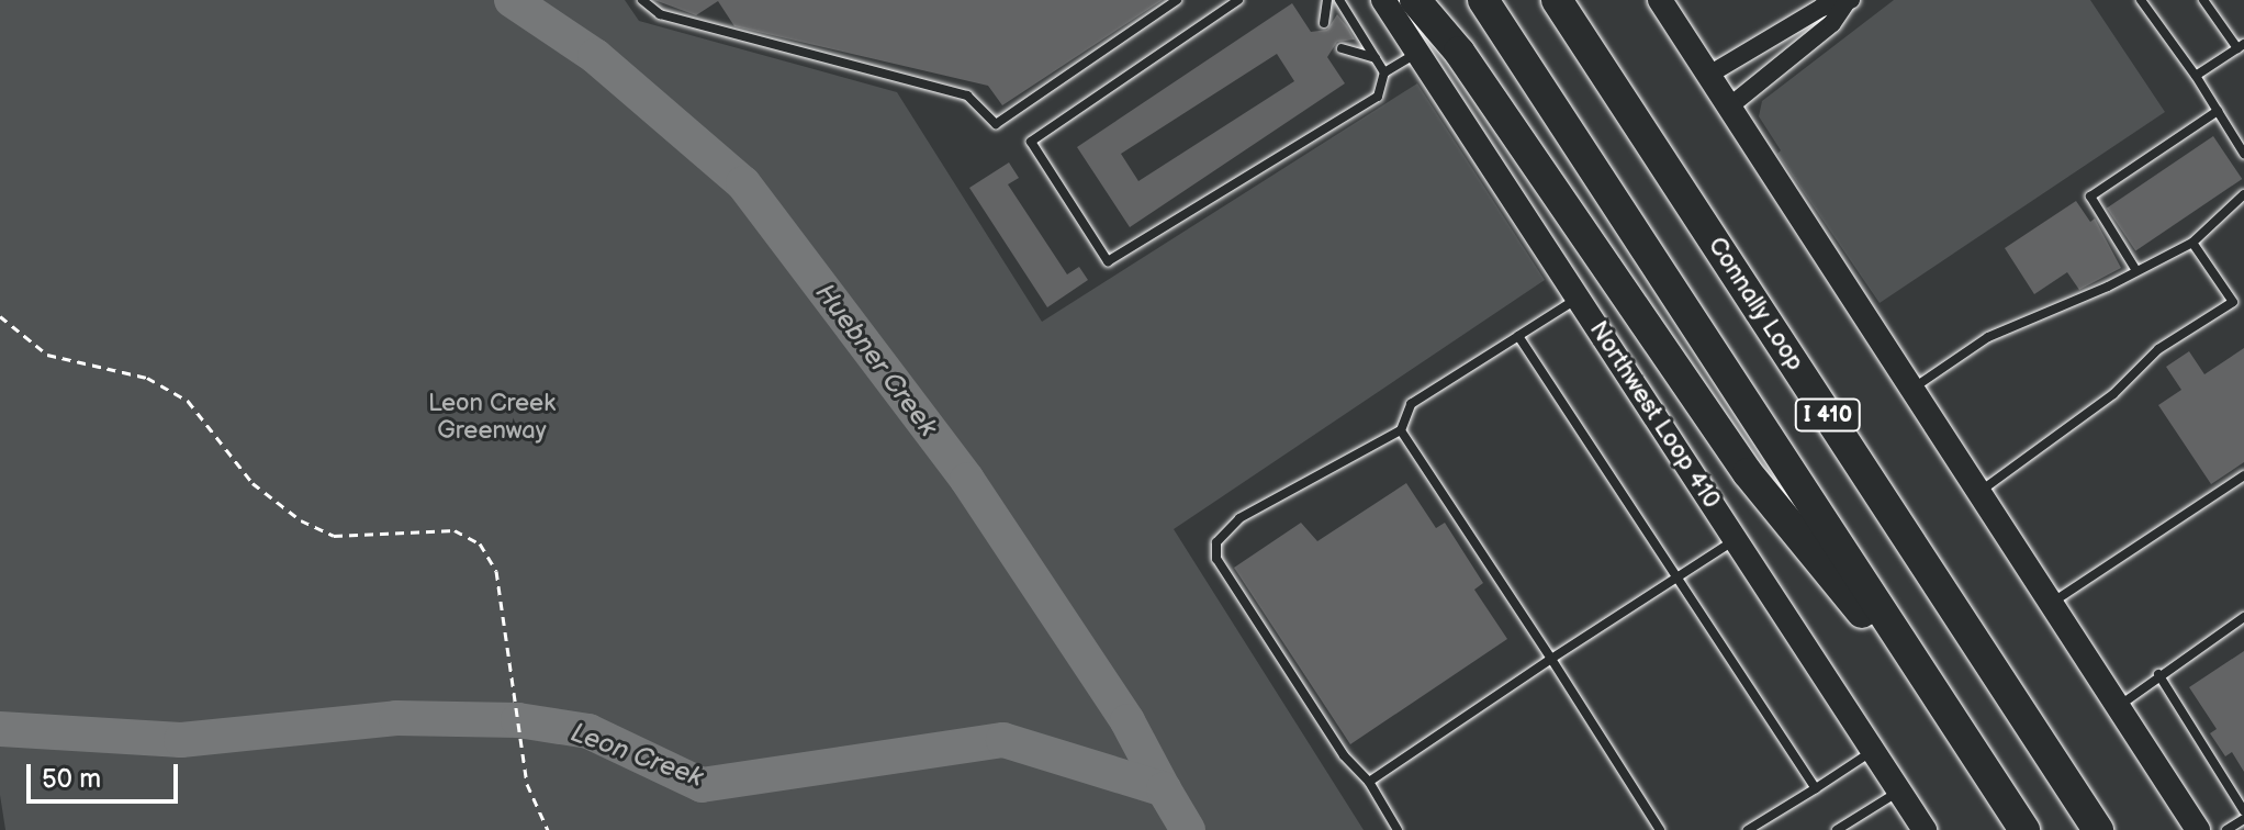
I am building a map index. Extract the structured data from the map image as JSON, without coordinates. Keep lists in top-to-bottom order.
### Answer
{
  "streets": {
    "highway": ["Connally Loop", "I 410"],
    "main road": ["Northwest Loop 410"]
  },
  "water": ["Huebner Creek", "Leon Creek"],
  "parks": ["Leon Creek Greenway"],
  "scale_bar": "50 m"
}
